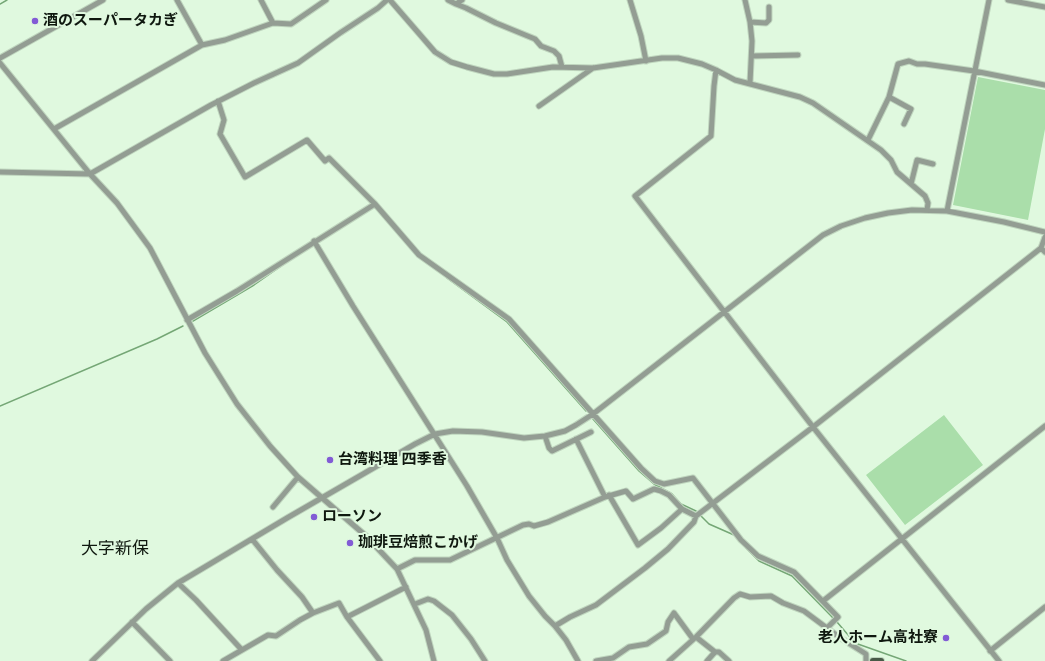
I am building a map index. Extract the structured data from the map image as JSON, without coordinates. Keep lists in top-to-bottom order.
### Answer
{
  "districts": ["大字新保"],
  "places": [
    "酒のスーパータカぎ",
    "台湾料理 四季香",
    "ローソン",
    "珈琲豆焙煎こかげ",
    "老人ホーム高社寮"
  ]
}
